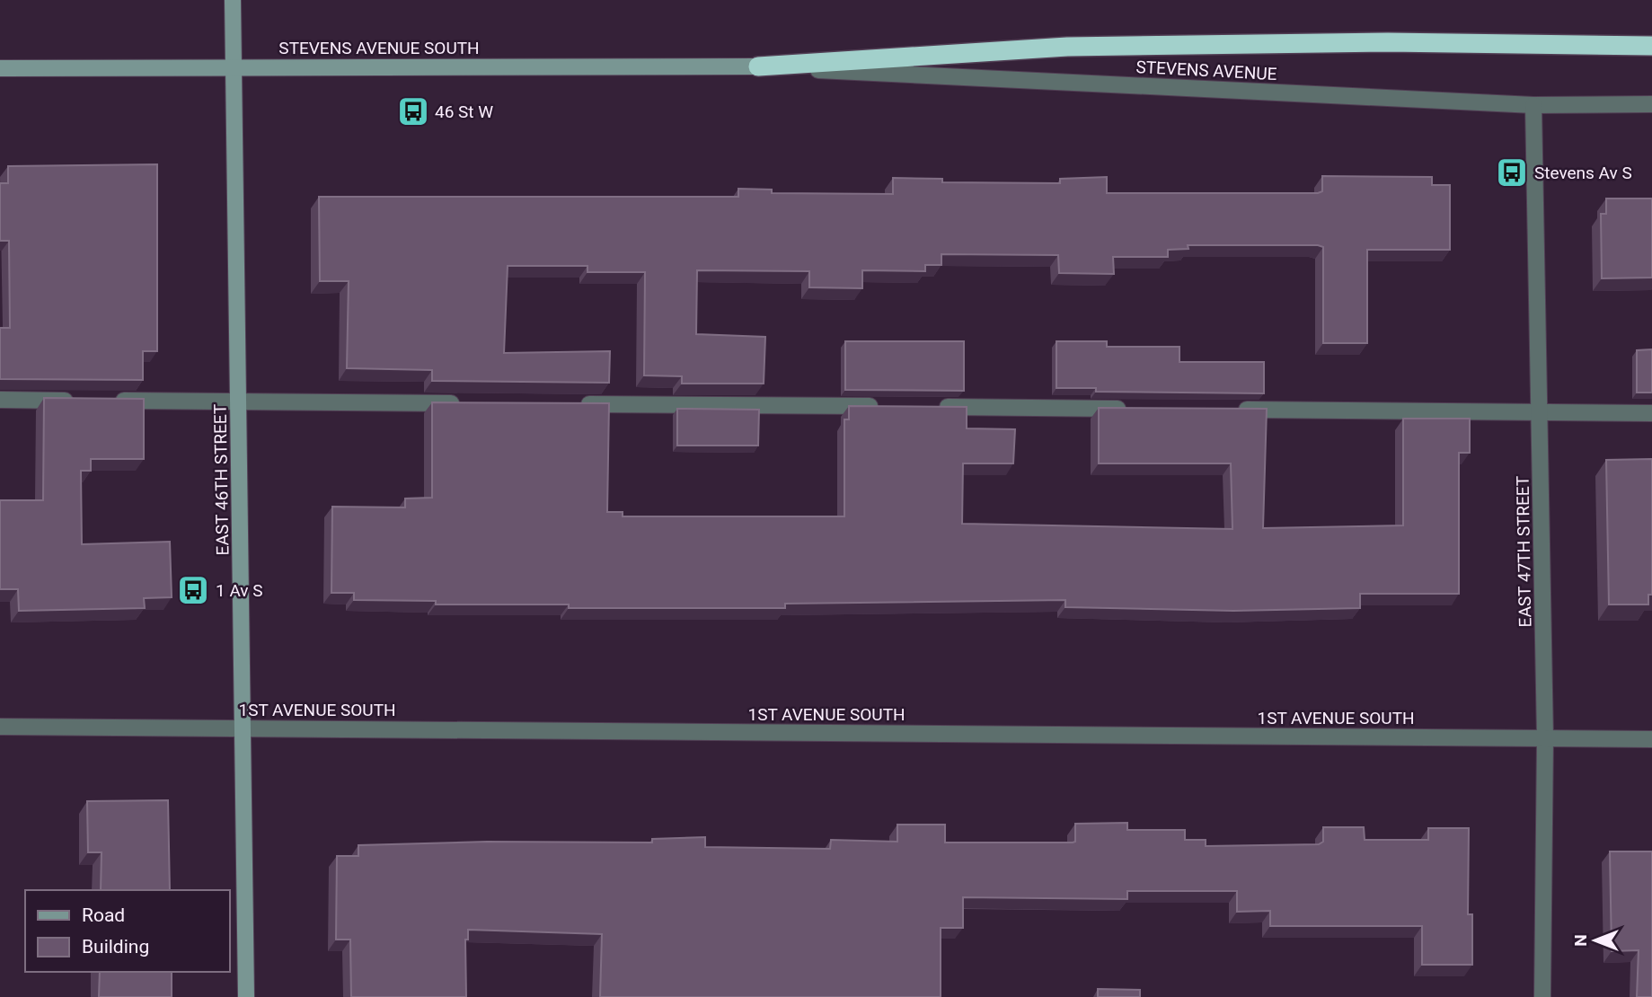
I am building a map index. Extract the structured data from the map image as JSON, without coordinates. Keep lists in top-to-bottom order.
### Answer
{
  "streets": {
    "main road": ["STEVENS AVENUE SOUTH", "EAST 46TH STREET"],
    "street": ["STEVENS AVENUE", "EAST 47TH STREET", "1ST AVENUE SOUTH"]
  },
  "crossings": [
    ["STEVENS AVENUE SOUTH", "STEVENS AVENUE"],
    ["STEVENS AVENUE SOUTH", "EAST 46TH STREET"],
    ["STEVENS AVENUE", "EAST 47TH STREET"],
    ["EAST 46TH STREET", "1ST AVENUE SOUTH"],
    ["EAST 47TH STREET", "1ST AVENUE SOUTH"]
  ],
  "places": {
    "bus stop": ["46 St W", "Stevens Av S", "1 Av S"]
  },
  "legend": ["Road", "Building"],
  "north": "left"
}
